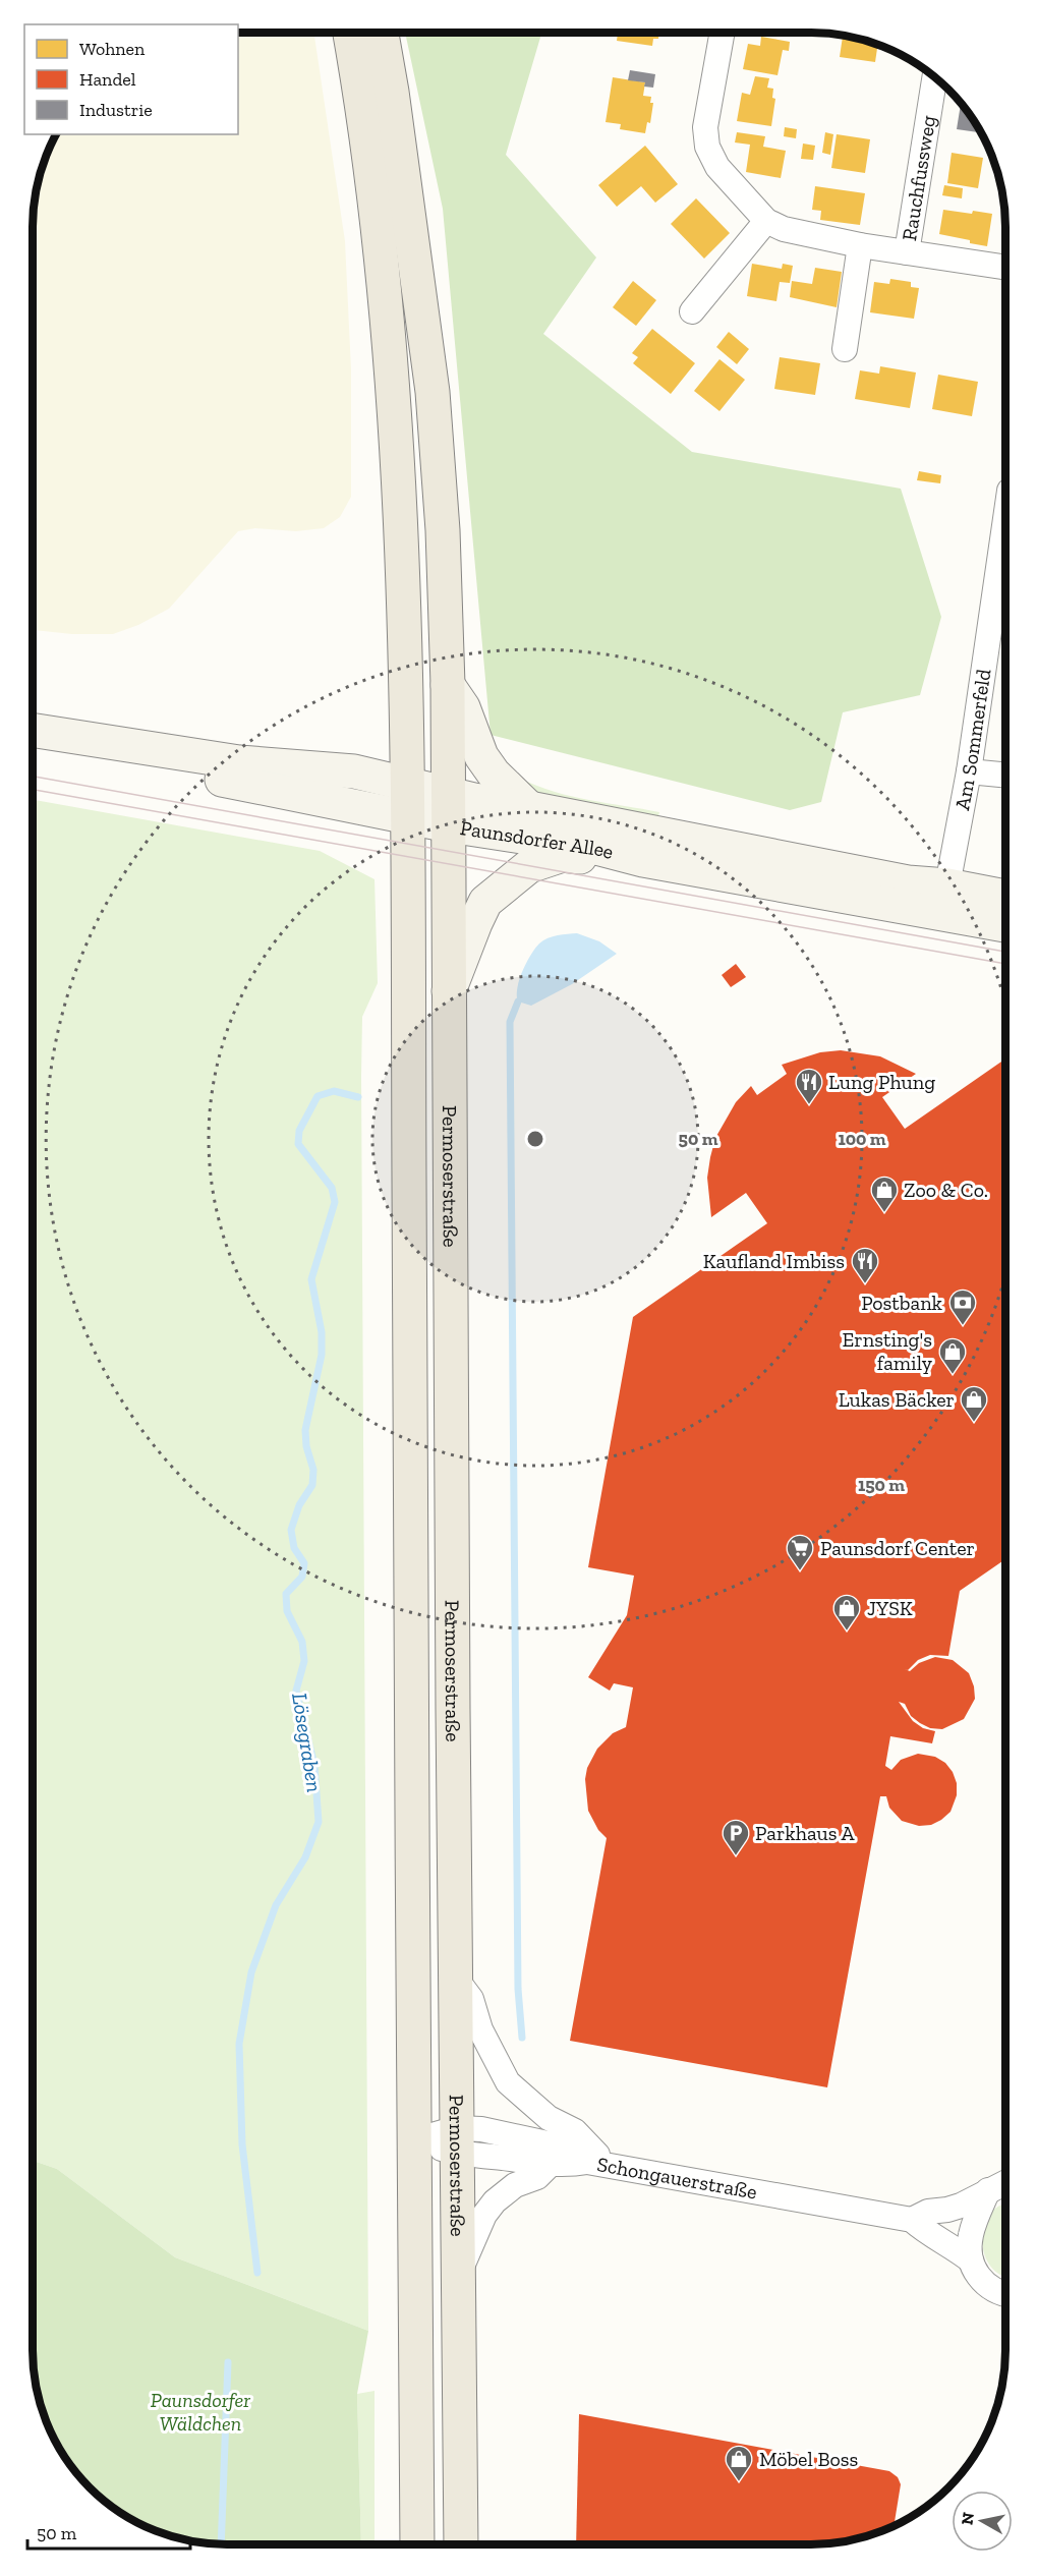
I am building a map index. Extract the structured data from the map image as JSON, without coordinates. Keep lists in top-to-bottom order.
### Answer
{
  "streets": {
    "main road": ["Paunsdorfer Allee", "Permoserstraße"],
    "street": ["Rauchfussweg", "Am Sommerfeld", "Schongauerstraße"]
  },
  "crossings": [
    ["Am Sommerfeld", "Paunsdorfer Allee"],
    ["Paunsdorfer Allee", "Permoserstraße"],
    ["Permoserstraße", "Schongauerstraße"]
  ],
  "water": ["Lösegraben"],
  "parks": ["Paunsdorfer Wäldchen"],
  "places": {
    "restaurant": ["Lung Phung", "Kaufland Imbiss"],
    "shop": [
      "Zoo & Co.",
      "Ernsting's family",
      "Lukas Bäcker",
      "JYSK",
      "Möbel Boss"
    ],
    "bank": ["Postbank"],
    "supermarket": ["Paunsdorf Center"],
    "parking": ["Parkhaus A"]
  },
  "legend": ["Wohnen", "Handel", "Industrie"],
  "scale_bar": "50 m",
  "north": "left",
  "rings": ["50 m", "100 m", "150 m"]
}
